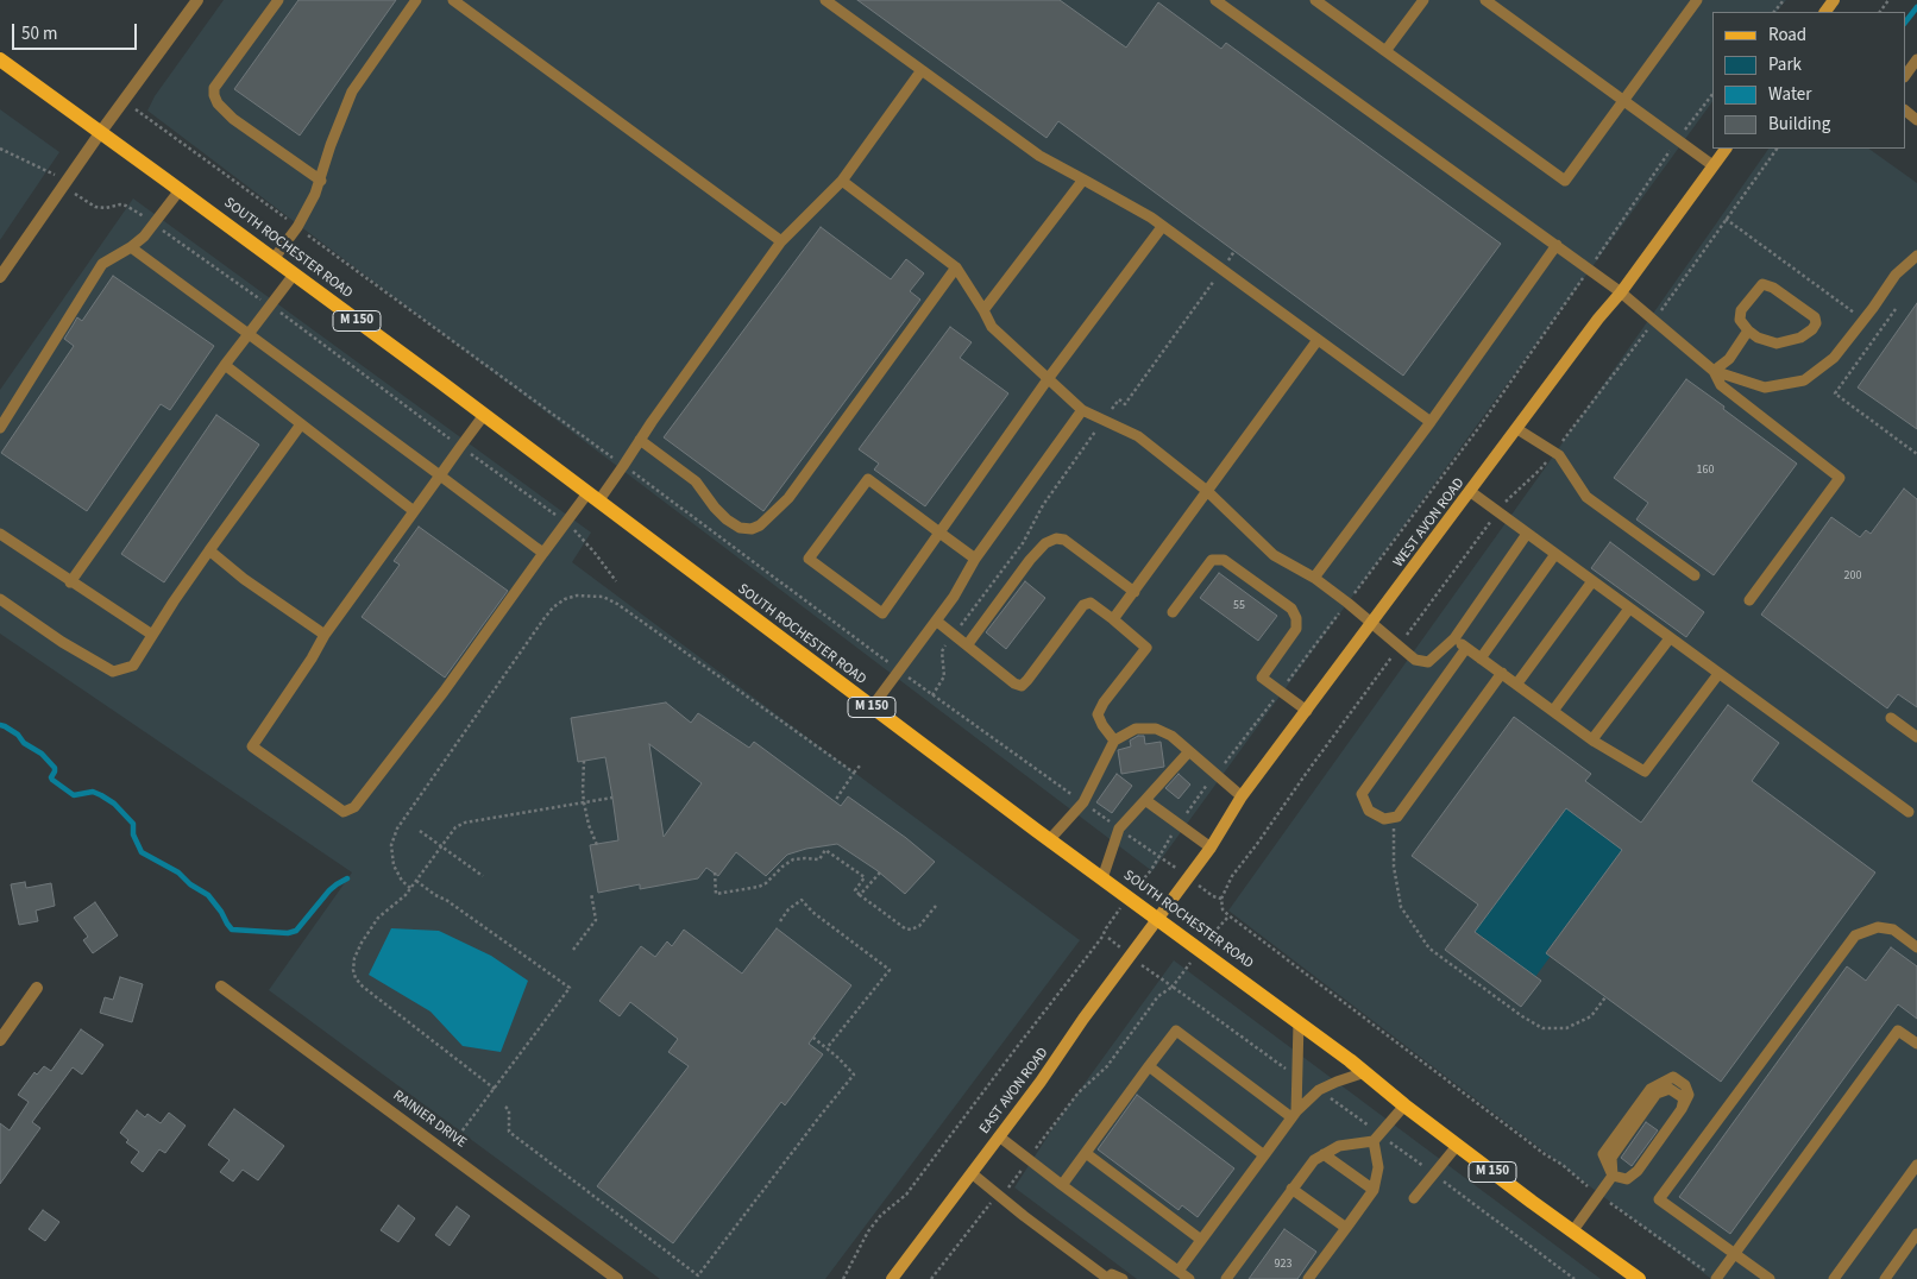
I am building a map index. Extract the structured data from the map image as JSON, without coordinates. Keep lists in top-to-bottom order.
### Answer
{
  "streets": {
    "main road": [
      "SOUTH ROCHESTER ROAD",
      "M 150",
      "WEST AVON ROAD",
      "EAST AVON ROAD"
    ],
    "street": ["RAINIER DRIVE"]
  },
  "crossings": [
    ["SOUTH ROCHESTER ROAD", "WEST AVON ROAD"],
    ["SOUTH ROCHESTER ROAD", "EAST AVON ROAD"],
    ["WEST AVON ROAD", "EAST AVON ROAD"]
  ],
  "house_numbers": [
    "160",
    "200",
    "55",
    "923"
  ],
  "legend": [
    "Road",
    "Park",
    "Water",
    "Building"
  ],
  "scale_bar": "50 m"
}
